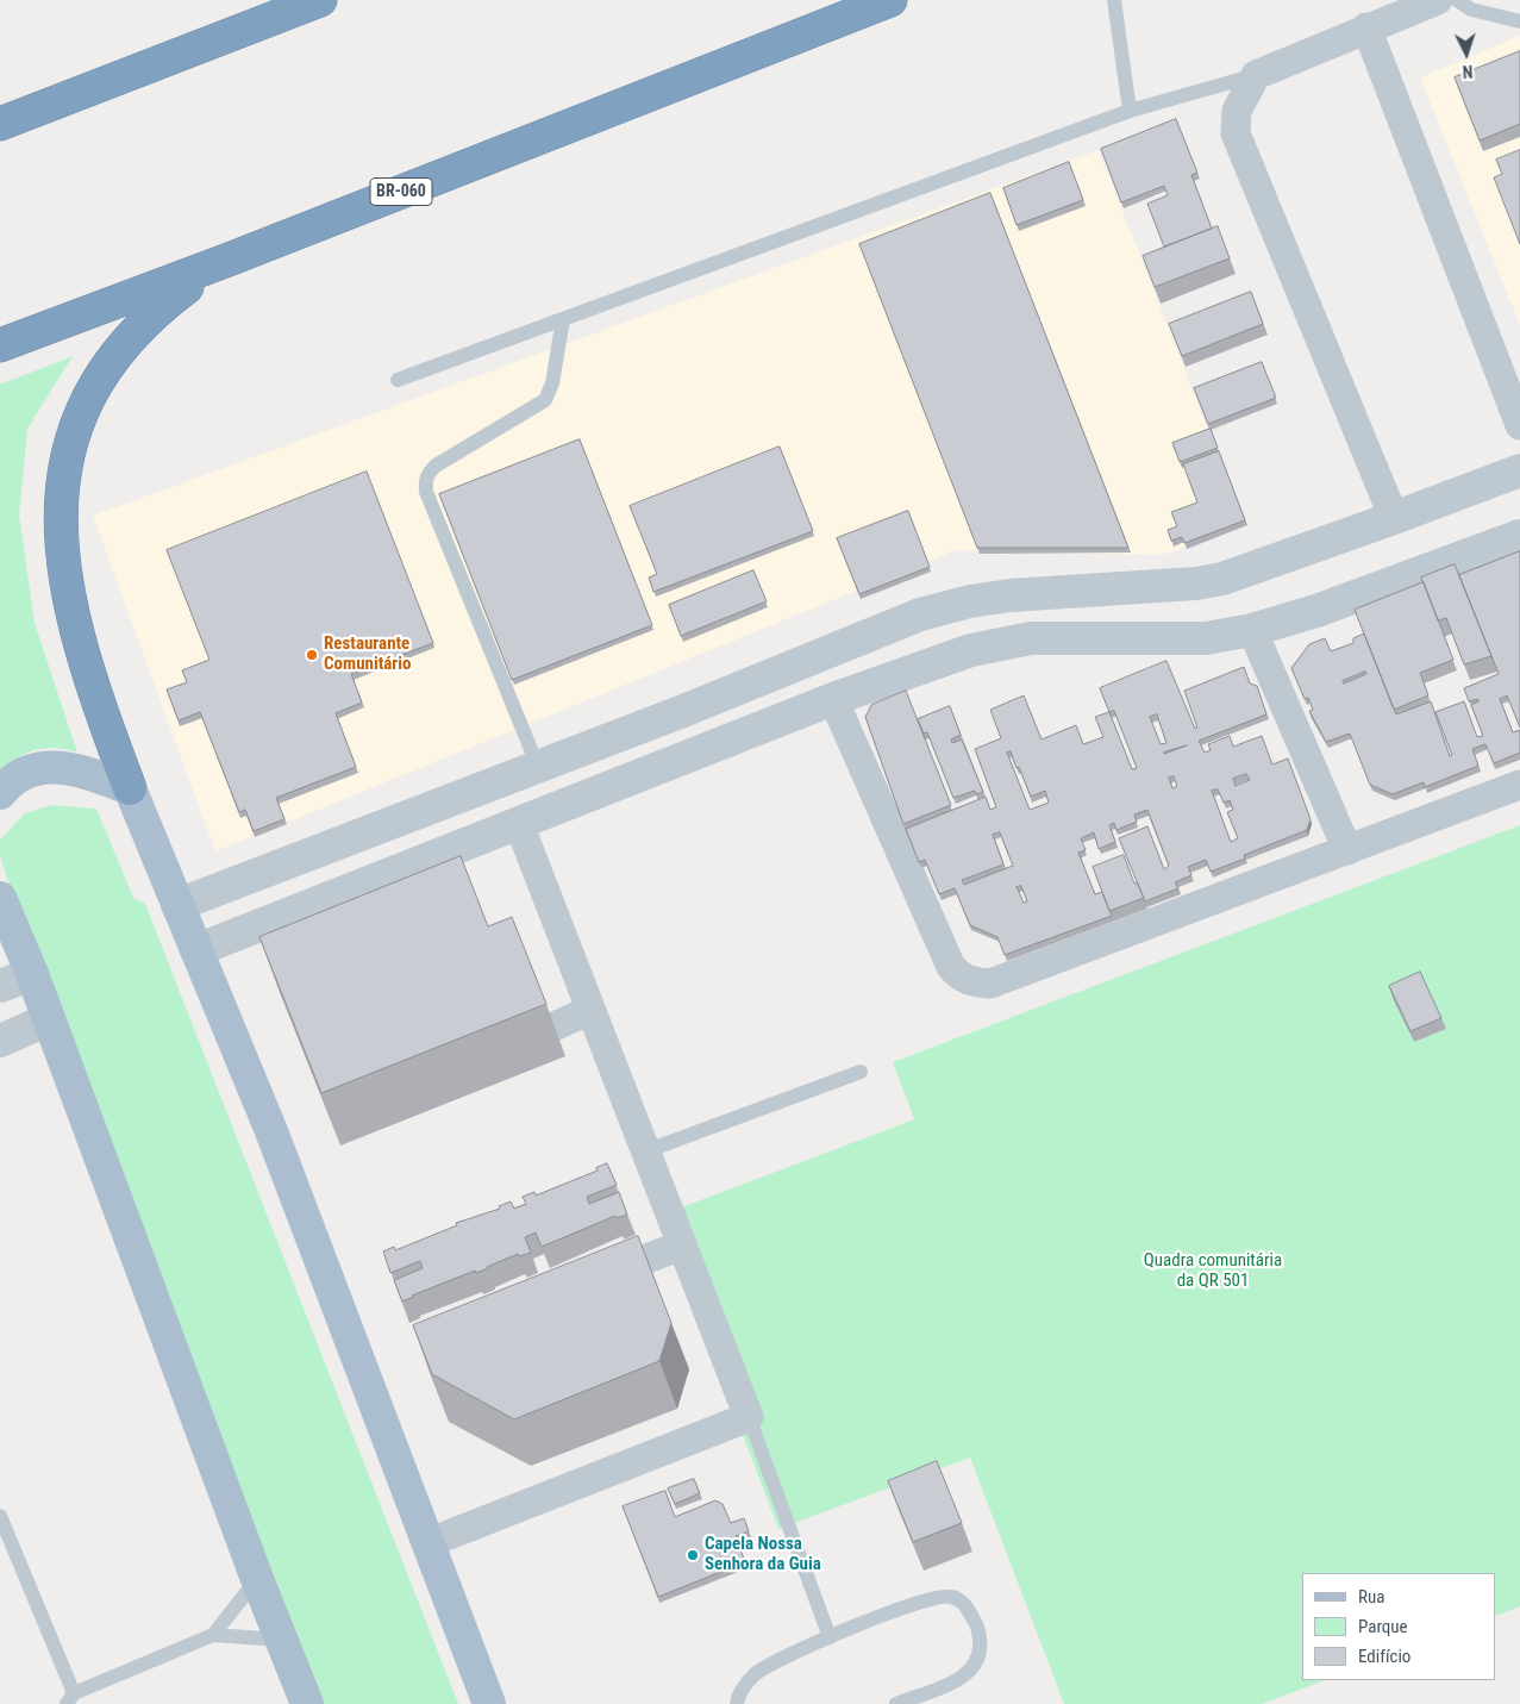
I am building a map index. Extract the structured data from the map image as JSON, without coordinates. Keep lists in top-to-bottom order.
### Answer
{
  "streets": {
    "highway": ["BR-060"]
  },
  "parks": ["Quadra comunitária da QR 501"],
  "places": ["Restaurante Comunitário", "Capela Nossa Senhora da Guia"],
  "legend": ["Rua", "Parque", "Edifício"],
  "north": "bottom"
}
